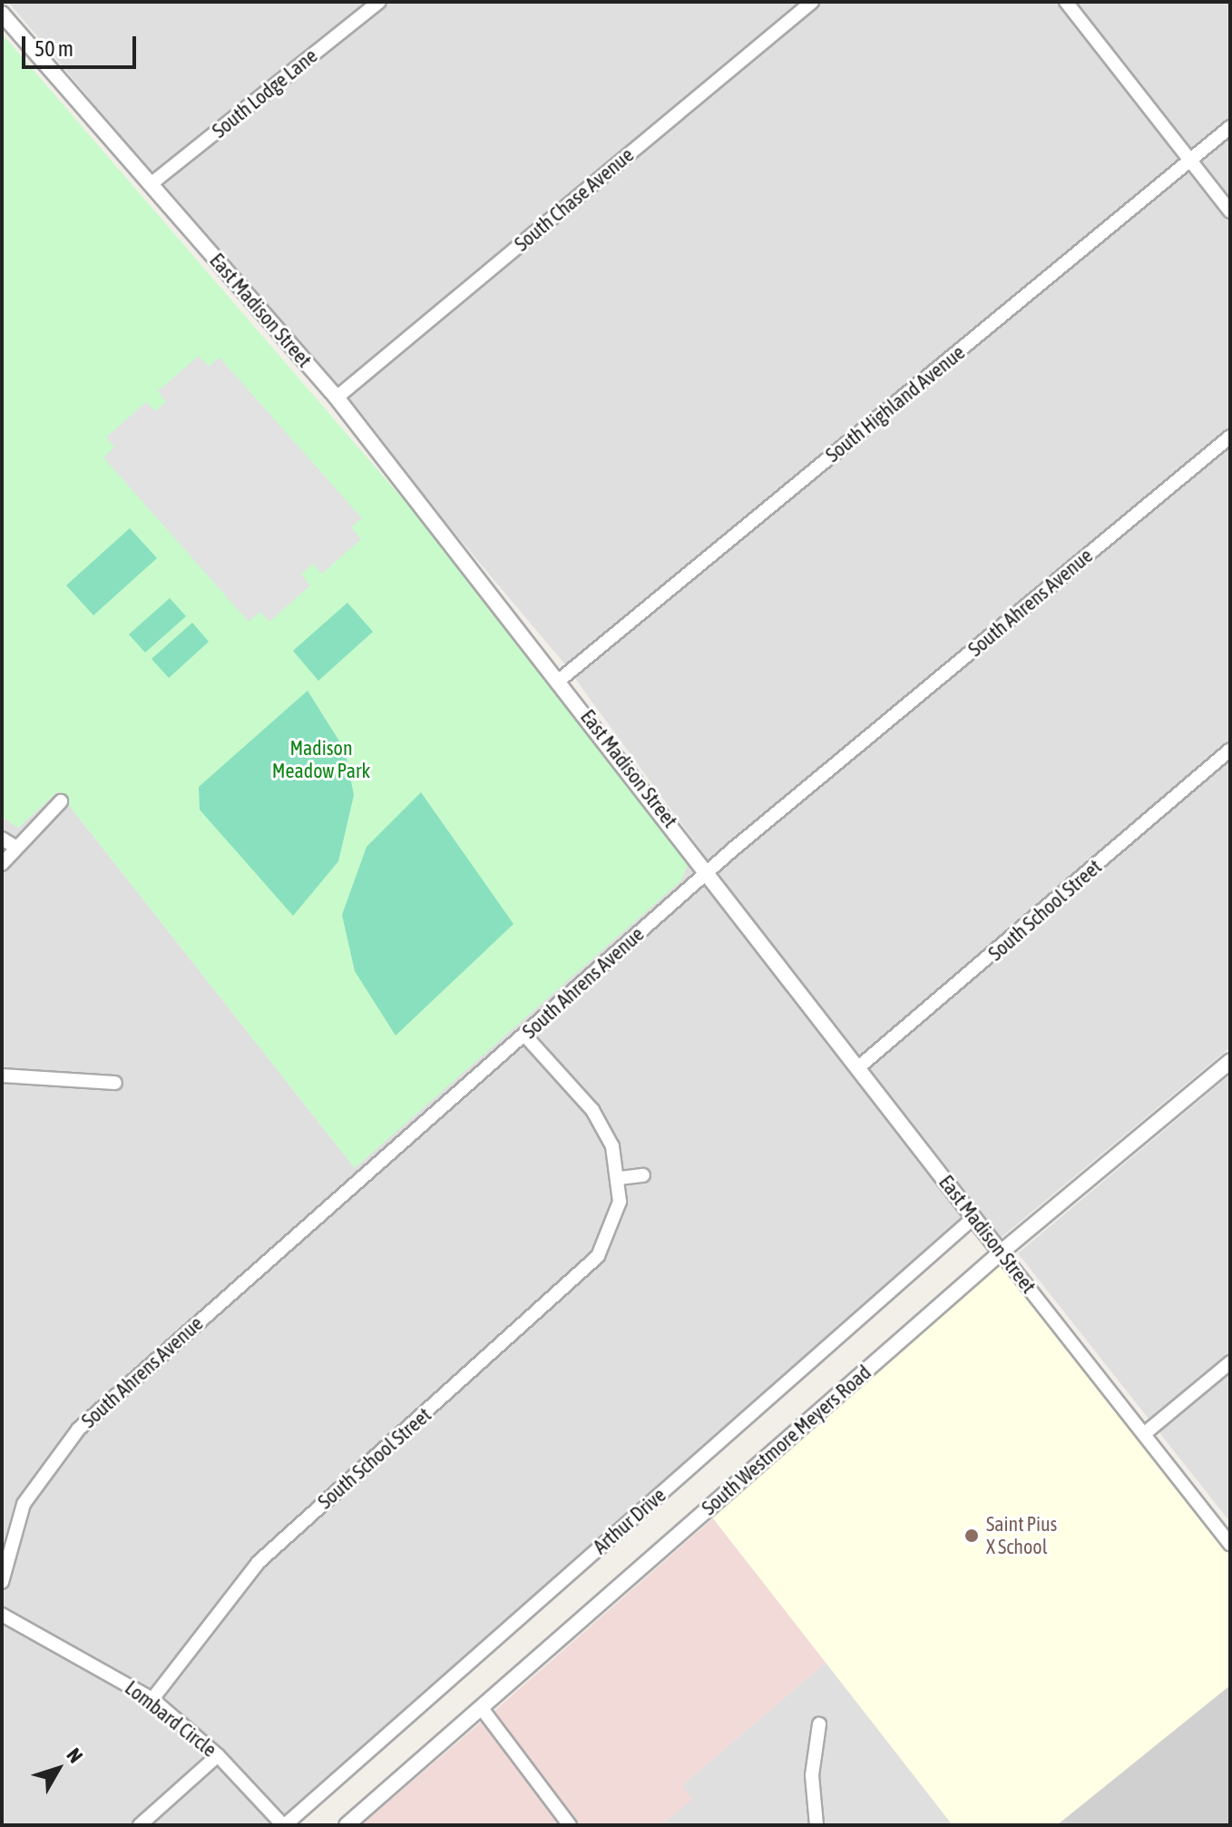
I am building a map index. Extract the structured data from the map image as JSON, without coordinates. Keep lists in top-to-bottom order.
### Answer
{
  "streets": {
    "street": [
      "South Lodge Lane",
      "South Chase Avenue",
      "East Madison Street",
      "South Highland Avenue",
      "South Ahrens Avenue",
      "South School Street",
      "South Westmore Meyers Road",
      "Arthur Drive",
      "Lombard Circle"
    ]
  },
  "crossings": [
    ["South Lodge Lane", "East Madison Street"],
    ["South Chase Avenue", "East Madison Street"],
    ["East Madison Street", "South Highland Avenue"],
    ["East Madison Street", "South Ahrens Avenue"],
    ["East Madison Street", "South School Street"],
    ["East Madison Street", "South Westmore Meyers Road"],
    ["East Madison Street", "Arthur Drive"],
    ["South School Street", "Lombard Circle"],
    ["Arthur Drive", "Lombard Circle"]
  ],
  "parks": ["Madison Meadow Park"],
  "places": ["Saint Pius X School"],
  "scale_bar": "50 m",
  "north": "top right"
}
